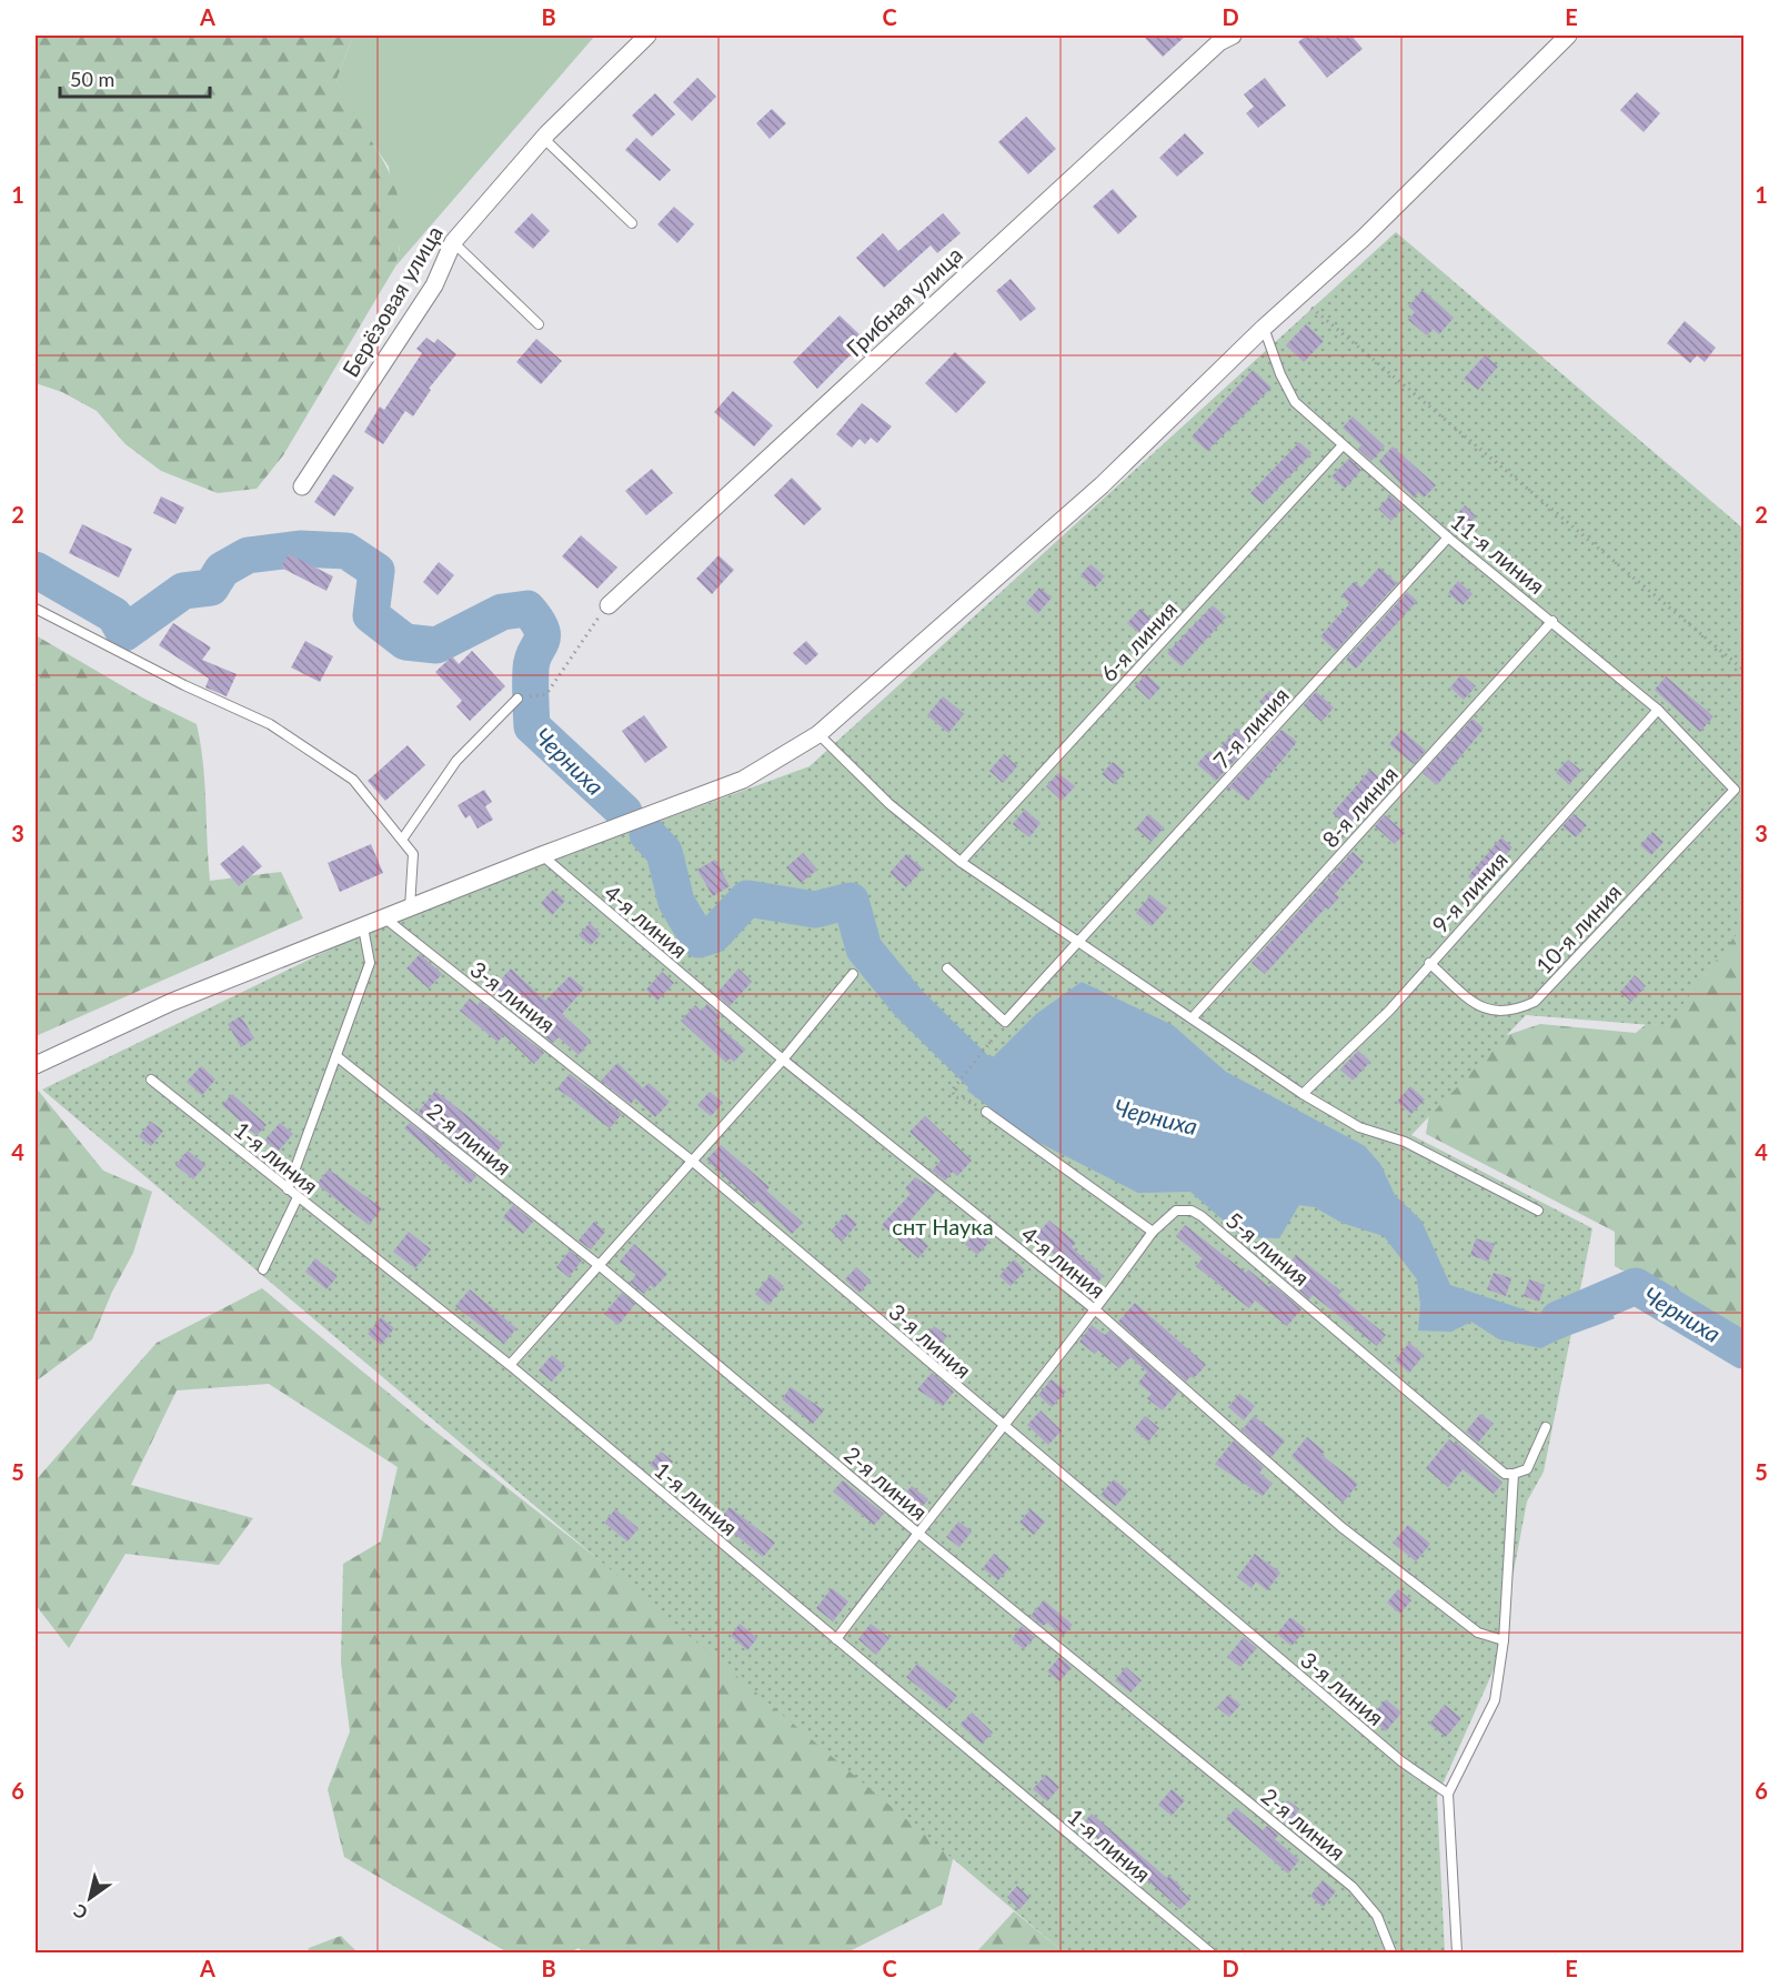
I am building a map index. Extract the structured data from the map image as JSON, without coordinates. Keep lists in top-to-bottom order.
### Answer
{
  "streets": {
    "street": ["Берёзовая улица", "Грибная улица"],
    "lane": [
      "11-я линия",
      "6-я линия",
      "7-я линия",
      "8-я линия",
      "9-я линия",
      "4-я линия",
      "10-я линия",
      "3-я линия",
      "2-я линия",
      "1-я линия",
      "5-я линия"
    ]
  },
  "crossings": [
    ["11-я линия", "6-я линия"],
    ["11-я линия", "7-я линия"],
    ["11-я линия", "8-я линия"],
    ["11-я линия", "9-я линия"],
    ["11-я линия", "10-я линия"],
    ["9-я линия", "10-я линия"]
  ],
  "water": ["Черниха"],
  "parks": ["снт Наука"],
  "scale_bar": "50 m",
  "north": "bottom left",
  "grid": {
    "columns": [
      "A",
      "B",
      "C",
      "D",
      "E"
    ],
    "rows": [
      "1",
      "2",
      "3",
      "4",
      "5",
      "6"
    ]
  }
}
